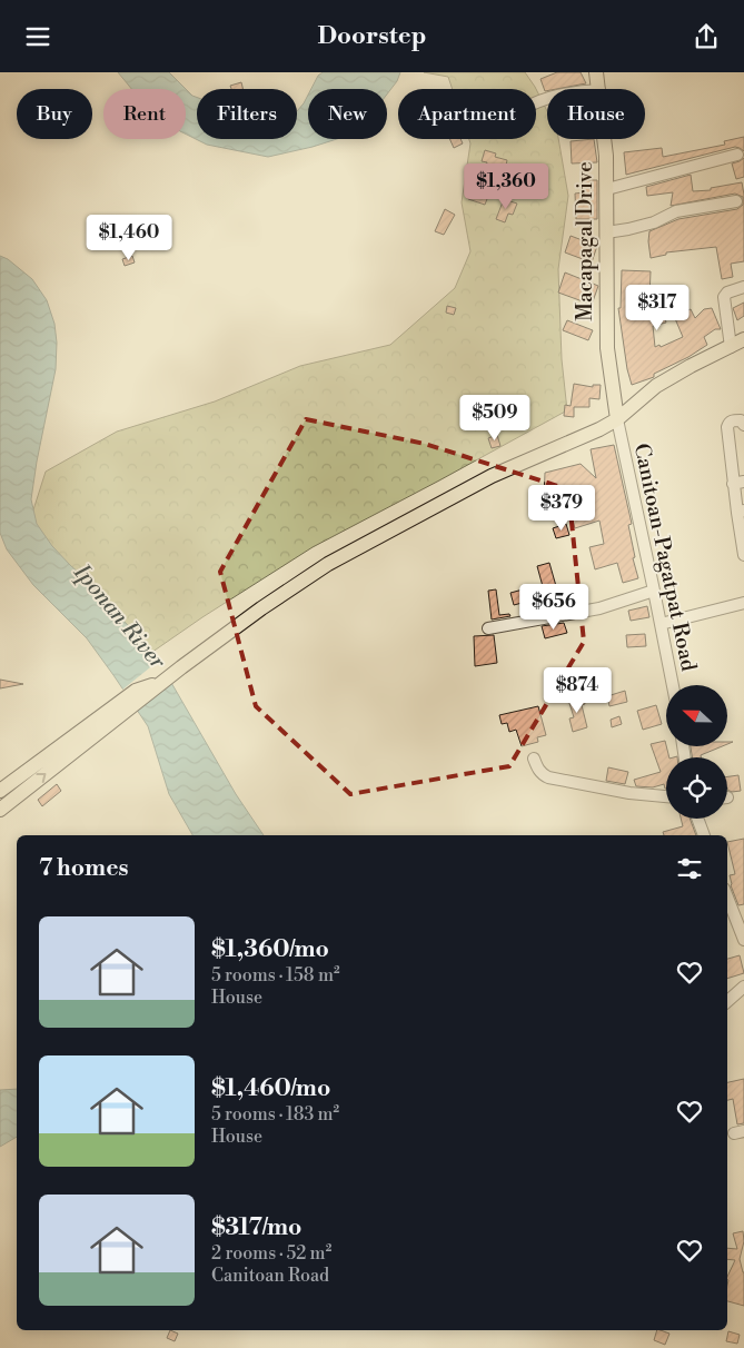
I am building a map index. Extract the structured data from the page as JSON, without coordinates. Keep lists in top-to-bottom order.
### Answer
{
  "streets": {
    "main road": ["Macapagal Drive"],
    "street": ["Canitoan-Pagatpat Road"]
  },
  "crossings": [
    ["Macapagal Drive", "Canitoan-Pagatpat Road"]
  ],
  "water": ["Iponan River"],
  "north": "left",
  "page": {
    "header": "Doorstep",
    "chip": [
      "Buy",
      "Rent",
      "Filters",
      "New",
      "Apartment",
      "House"
    ],
    "price": [
      "$1,360",
      "$1,460",
      "$317",
      "$509",
      "$379",
      "$656",
      "$874"
    ],
    "heading": "7 homes",
    "list": [
      {
        "name": "$1,360/mo",
        "note": "5 rooms · 158 m² · House"
      },
      {
        "name": "$1,460/mo",
        "note": "5 rooms · 183 m² · House"
      },
      {
        "name": "$317/mo",
        "note": "2 rooms · 52 m² · Canitoan Road"
      }
    ]
  }
}
